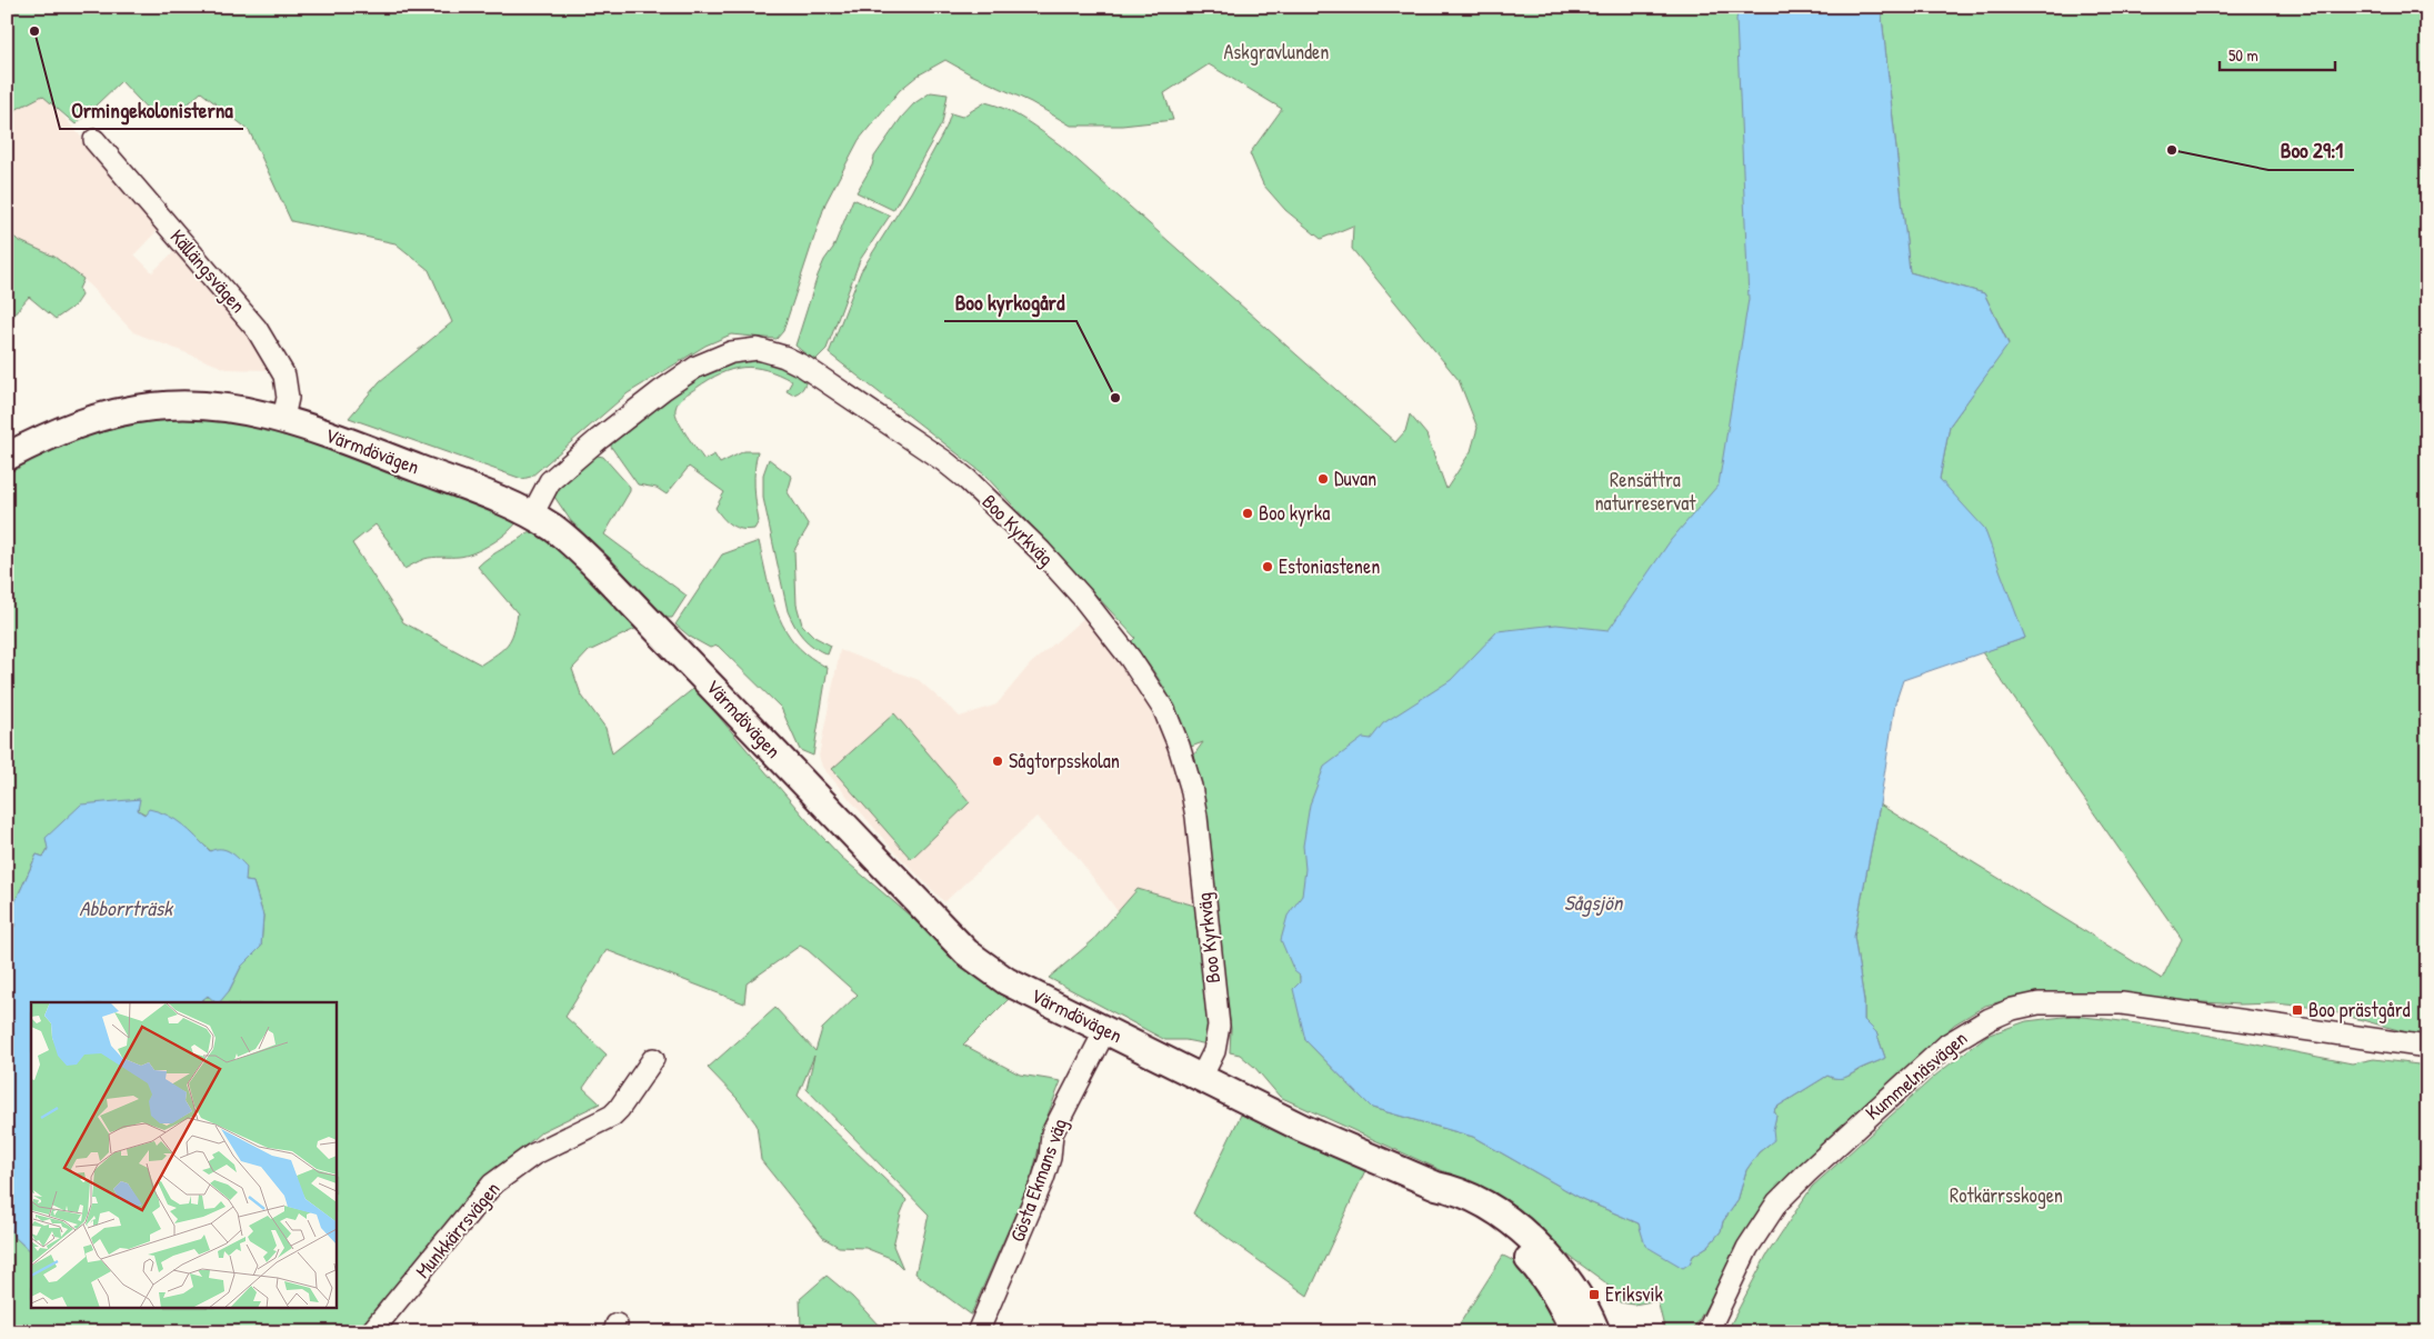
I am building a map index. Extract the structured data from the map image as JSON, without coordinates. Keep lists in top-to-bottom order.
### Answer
{
  "streets": {
    "main road": ["Värmdövägen"],
    "street": [
      "Källängsvägen",
      "Boo Kyrkväg",
      "Kummelnäsvägen",
      "Gösta Ekmans väg",
      "Munkkärrsvägen"
    ]
  },
  "crossings": [
    ["Källängsvägen", "Värmdövägen"],
    ["Värmdövägen", "Boo Kyrkväg"],
    ["Värmdövägen", "Gösta Ekmans väg"]
  ],
  "water": ["Sågsjön", "Abborrträsk"],
  "parks": ["Askgravlunden", "Rensättra naturreservat", "Rotkärrsskogen"],
  "places": {
    "other": [
      "Ormingekolonisterna",
      "Boo 29:1",
      "Boo kyrkogård",
      "Duvan",
      "Boo kyrka",
      "Estoniastenen",
      "Sågtorpsskolan"
    ],
    "transit": ["Boo prästgård", "Eriksvik"]
  },
  "scale_bar": "50 m"
}
